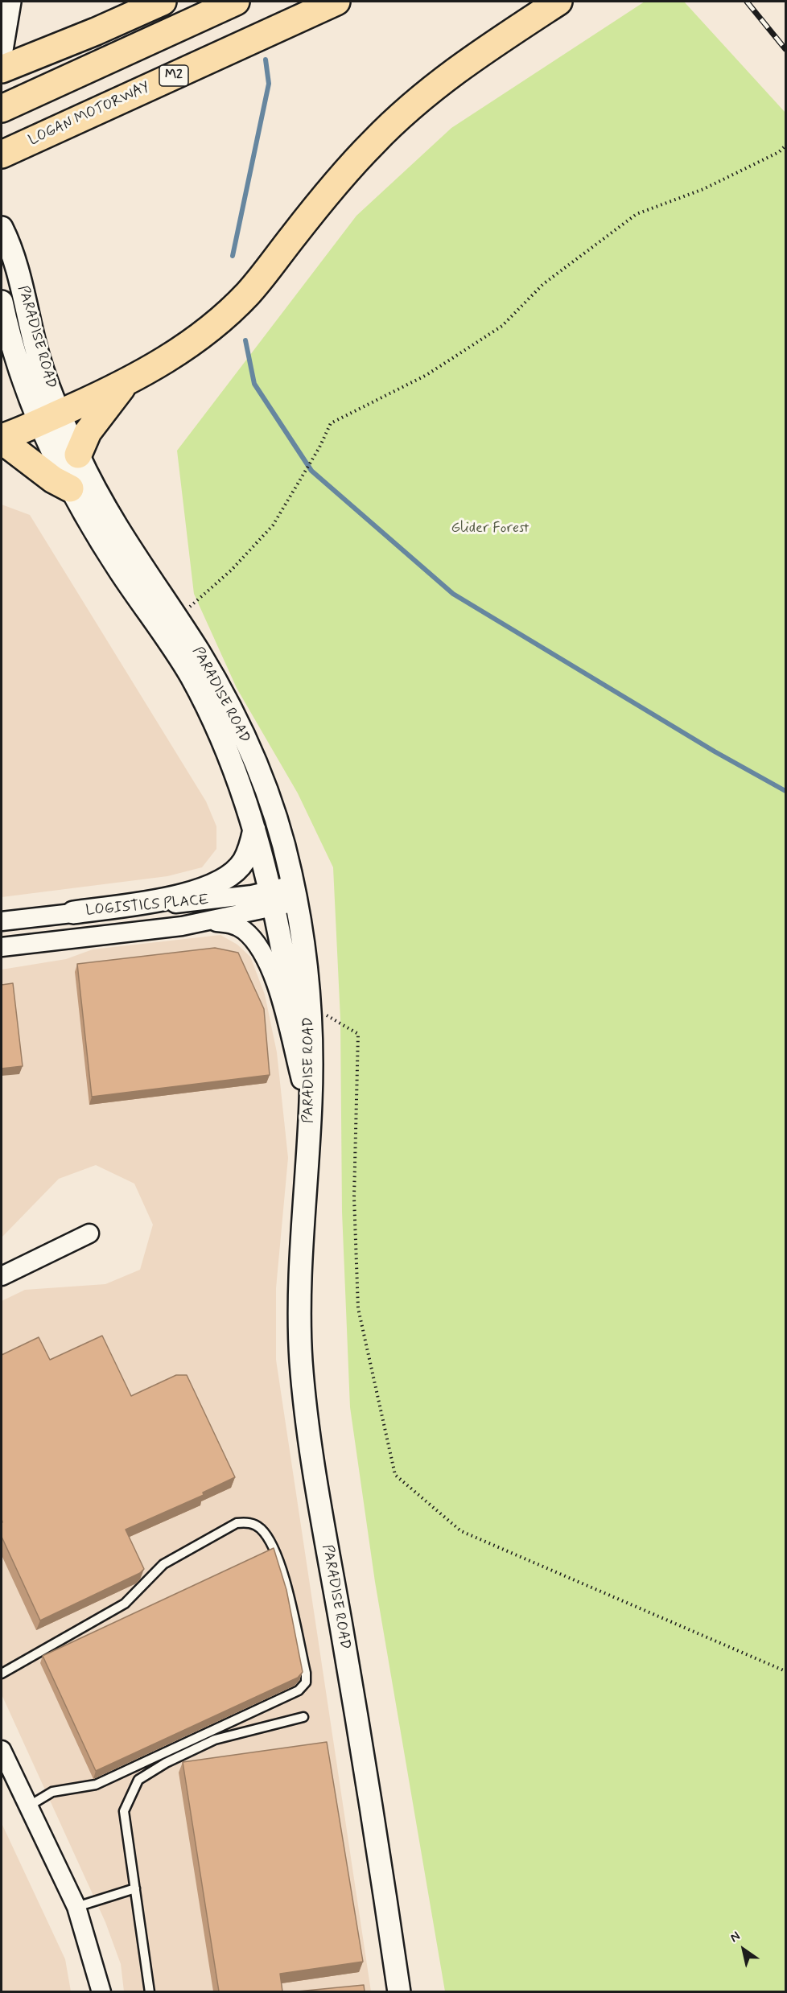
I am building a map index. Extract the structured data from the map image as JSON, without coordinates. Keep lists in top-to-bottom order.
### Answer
{
  "streets": {
    "highway": ["M2", "LOGAN MOTORWAY"],
    "street": ["PARADISE ROAD", "LOGISTICS PLACE"]
  },
  "crossings": [
    ["PARADISE ROAD", "LOGISTICS PLACE"]
  ],
  "parks": ["Glider Forest"],
  "north": "top left"
}
